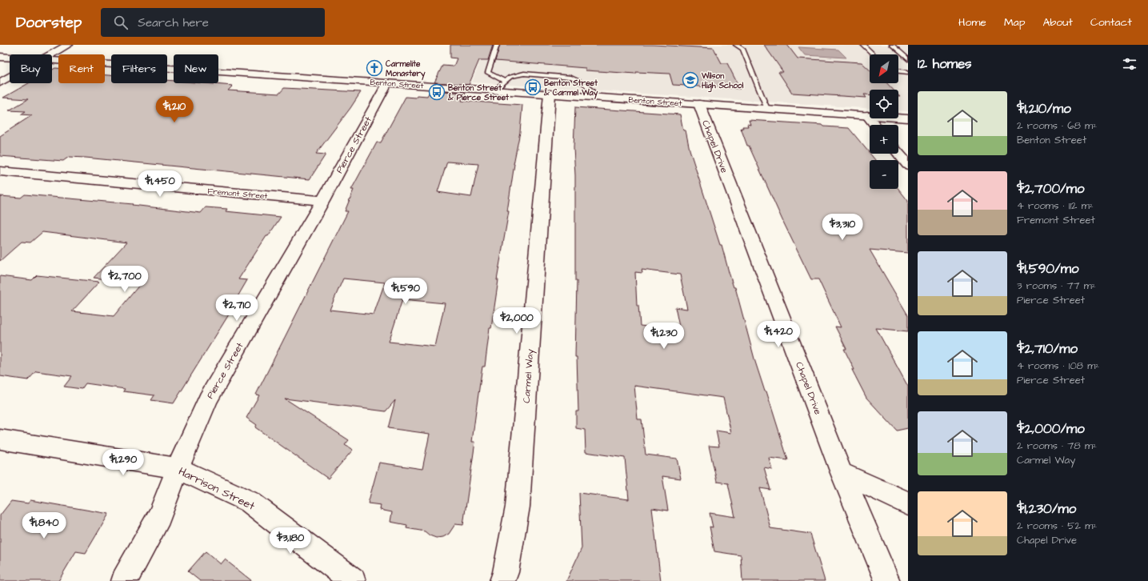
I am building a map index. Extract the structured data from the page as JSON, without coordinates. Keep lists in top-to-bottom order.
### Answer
{
  "streets": {
    "street": [
      "Benton Street",
      "Pierce Street",
      "Chapel Drive",
      "Fremont Street",
      "Carmel Way",
      "Harrison Street"
    ]
  },
  "crossings": [
    ["Benton Street", "Pierce Street"],
    ["Benton Street", "Chapel Drive"],
    ["Benton Street", "Carmel Way"],
    ["Pierce Street", "Fremont Street"],
    ["Pierce Street", "Harrison Street"]
  ],
  "places": {
    "church": ["Carmelite Monastery"],
    "school or university": ["Wilson High School"],
    "bus stop": ["Benton Street & Carmel Way", "Benton Street & Pierce Street"]
  },
  "north": "bottom left",
  "page": {
    "header": "Doorstep",
    "search": "Search here",
    "nav": [
      "Home",
      "Map",
      "About",
      "Contact"
    ],
    "heading": "12 homes",
    "map_buttons": ["+", "−"],
    "chip": [
      "Buy",
      "Rent",
      "Filters",
      "New"
    ],
    "list": [
      {
        "name": "$1,210/mo",
        "note": "2 rooms · 68 m² · Benton Street"
      },
      {
        "name": "$2,700/mo",
        "note": "4 rooms · 112 m² · Fremont Street"
      },
      {
        "name": "$1,590/mo",
        "note": "3 rooms · 77 m² · Pierce Street"
      },
      {
        "name": "$2,710/mo",
        "note": "4 rooms · 108 m² · Pierce Street"
      },
      {
        "name": "$2,000/mo",
        "note": "2 rooms · 78 m² · Carmel Way"
      },
      {
        "name": "$1,230/mo",
        "note": "2 rooms · 52 m² · Chapel Drive"
      }
    ],
    "price": [
      "$1,210",
      "$1,450",
      "$3,310",
      "$2,700",
      "$1,590",
      "$2,710",
      "$2,000",
      "$1,420",
      "$1,230",
      "$1,290",
      "$1,840",
      "$3,180"
    ]
  }
}
